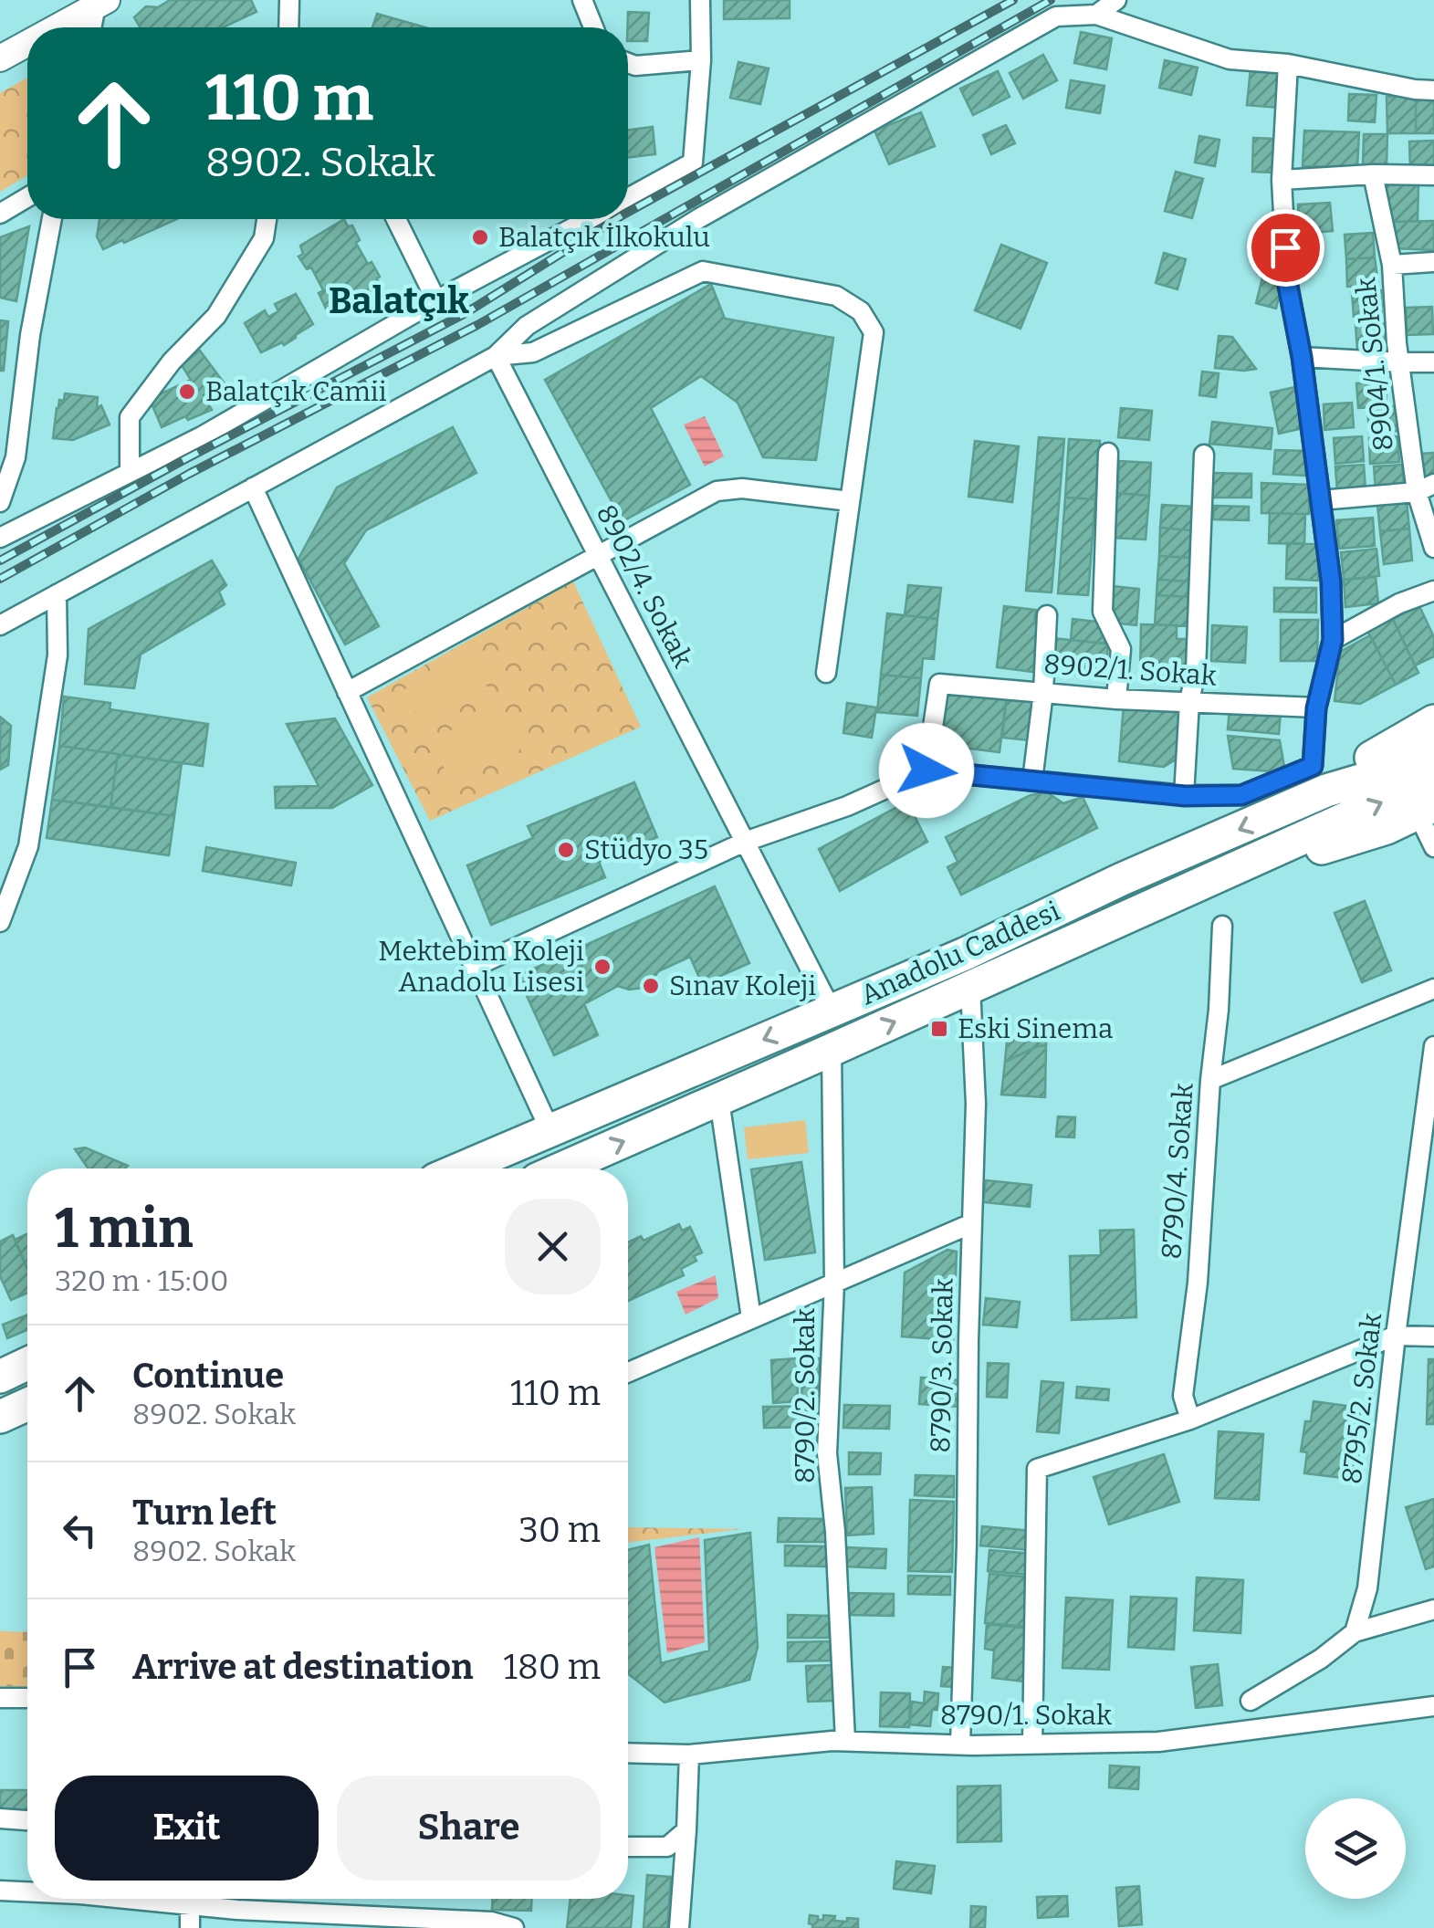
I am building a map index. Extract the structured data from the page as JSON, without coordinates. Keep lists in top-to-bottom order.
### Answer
{
  "streets": {
    "highway": ["Anadolu Caddesi"],
    "street": [
      "8904/1. Sokak",
      "8902/4. Sokak",
      "8902/1. Sokak",
      "8790/4. Sokak",
      "8790/3. Sokak",
      "8790/2. Sokak",
      "8795/2. Sokak",
      "8790/1. Sokak"
    ]
  },
  "crossings": [
    ["8902/4. Sokak", "Anadolu Caddesi"],
    ["Anadolu Caddesi", "8790/3. Sokak"],
    ["Anadolu Caddesi", "8790/2. Sokak"],
    ["8790/3. Sokak", "8790/1. Sokak"],
    ["8790/2. Sokak", "8790/1. Sokak"]
  ],
  "districts": ["Balatçık"],
  "places": {
    "other": [
      "Balatçık İlkokulu",
      "Balatçık Camii",
      "Stüdyo 35",
      "Mektebim Koleji Anadolu Lisesi",
      "Sınav Koleji"
    ],
    "transit": ["Eski Sinema"]
  },
  "page": {
    "turn": ["110 m", "8902. Sokak"],
    "heading": ["1 min", "320 m · 15:00"],
    "list": [
      {
        "name": "Continue",
        "note": "8902. Sokak",
        "value": "110 m"
      },
      {
        "name": "Turn left",
        "note": "8902. Sokak",
        "value": "30 m"
      },
      {
        "name": "Arrive at destination",
        "value": "180 m"
      }
    ],
    "buttons": ["Exit", "Share"]
  }
}
